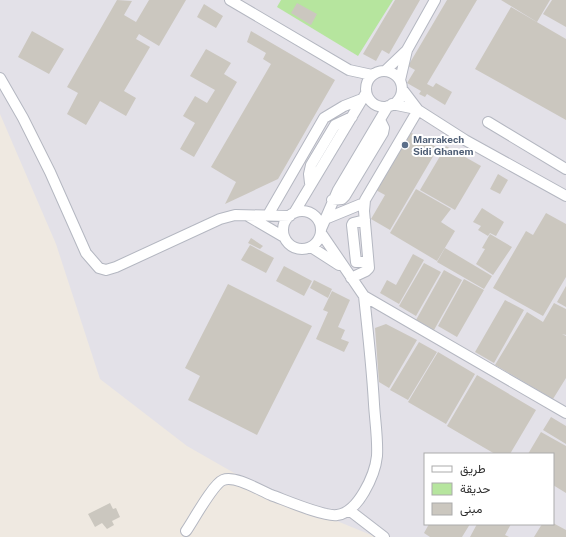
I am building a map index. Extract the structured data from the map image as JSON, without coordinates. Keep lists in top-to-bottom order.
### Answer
{
  "places": ["Marrakech Sidi Ghanem"],
  "legend": ["طريق", "حديقة", "مبنى"]
}
